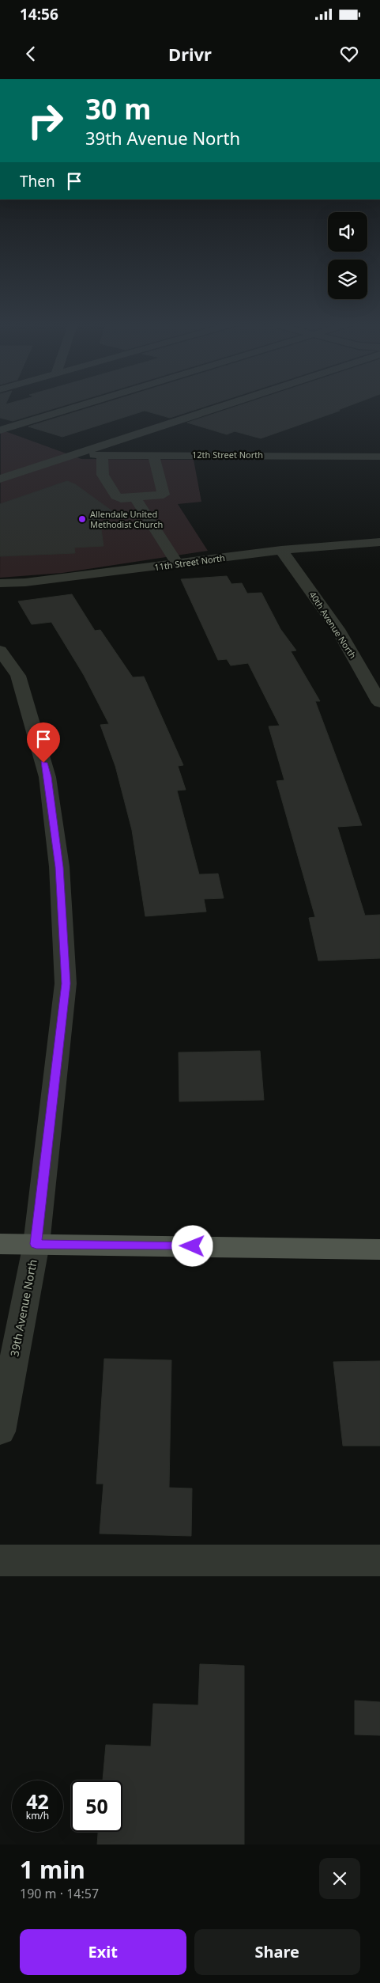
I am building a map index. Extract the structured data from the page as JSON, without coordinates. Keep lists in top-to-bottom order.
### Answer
{
  "streets": {
    "street": [
      "12th Street North",
      "11th Street North",
      "40th Avenue North",
      "39th Avenue North"
    ]
  },
  "crossings": [
    ["11th Street North", "40th Avenue North"]
  ],
  "places": ["Allendale United Methodist Church"],
  "page": {
    "status": "14:56",
    "header": "Drivr",
    "turn": ["30 m", "39th Avenue North"],
    "then": "Then",
    "speed": "42 km/h",
    "limit": "50",
    "heading": ["1 min", "190 m · 14:57"],
    "buttons": ["Exit", "Share"]
  }
}
